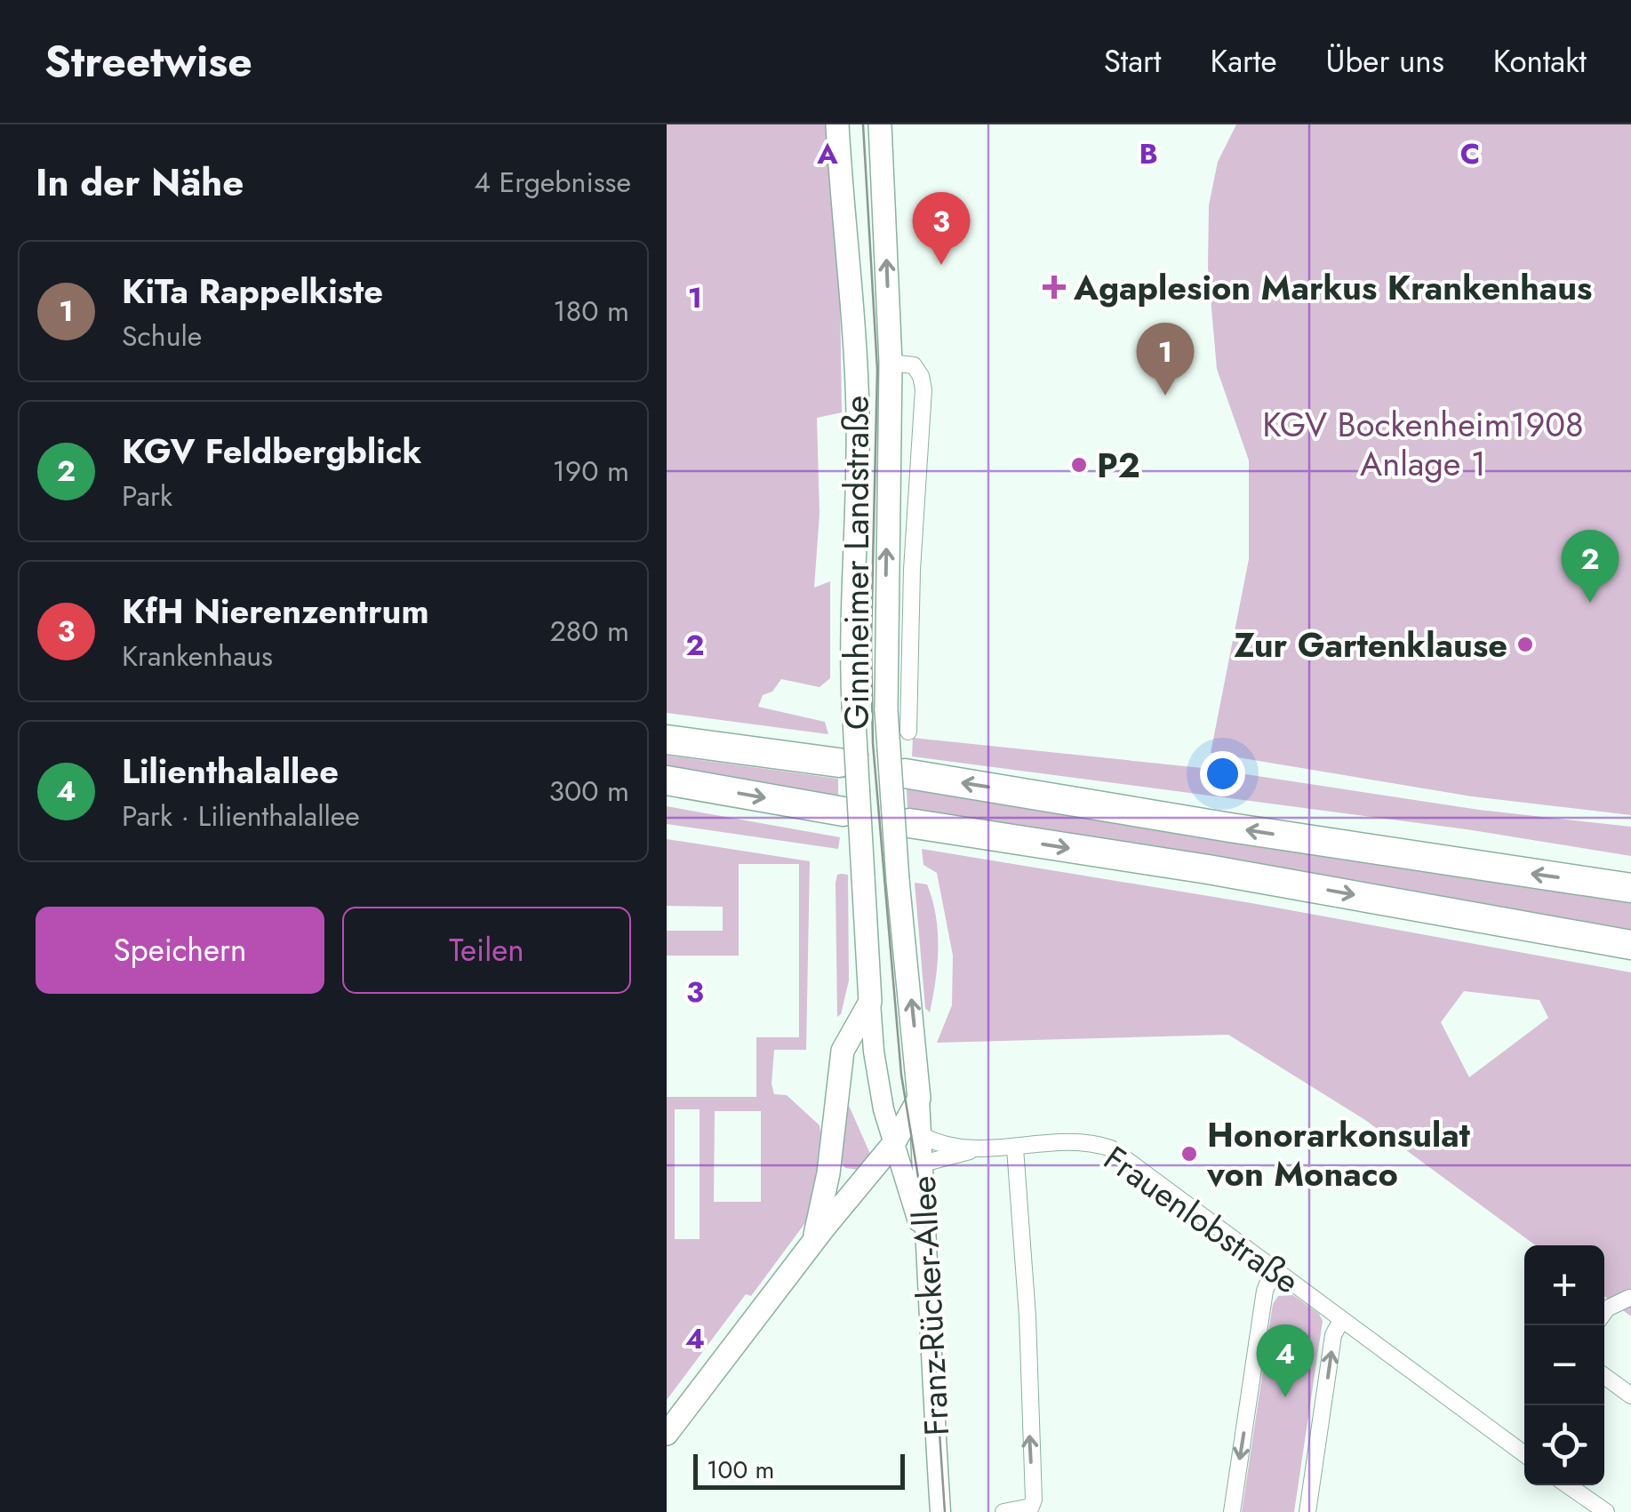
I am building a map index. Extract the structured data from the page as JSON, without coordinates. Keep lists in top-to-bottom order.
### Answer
{
  "streets": {
    "main road": ["Ginnheimer Landstraße"],
    "street": ["Frauenlobstraße", "Franz-Rücker-Allee"]
  },
  "crossings": [
    ["Ginnheimer Landstraße", "Franz-Rücker-Allee"],
    ["Frauenlobstraße", "Franz-Rücker-Allee"]
  ],
  "parks": ["KGV Bockenheim1908 Anlage 1"],
  "places": {
    "health": ["Agaplesion Markus Krankenhaus"],
    "other": ["P2", "Zur Gartenklause", "Honorarkonsulat von Monaco"]
  },
  "scale_bar": "100 m",
  "page": {
    "header": "Streetwise",
    "nav": [
      "Start",
      "Karte",
      "Über uns",
      "Kontakt"
    ],
    "heading": ["In der Nähe", "4 Ergebnisse"],
    "pins": [
      "3",
      "1",
      "2",
      "4"
    ],
    "list": [
      {
        "mark": "1",
        "name": "KiTa Rappelkiste",
        "note": "Schule",
        "value": "180 m"
      },
      {
        "mark": "2",
        "name": "KGV Feldbergblick",
        "note": "Park",
        "value": "190 m"
      },
      {
        "mark": "3",
        "name": "KfH Nierenzentrum",
        "note": "Krankenhaus",
        "value": "280 m"
      },
      {
        "mark": "4",
        "name": "Lilienthalallee",
        "note": "Park · Lilienthalallee",
        "value": "300 m"
      }
    ],
    "buttons": ["Speichern", "Teilen"],
    "map_buttons": ["+", "−"],
    "scale": "100 m"
  },
  "grid": {
    "columns": ["A", "B", "C"],
    "rows": [
      "1",
      "2",
      "3",
      "4"
    ]
  }
}
